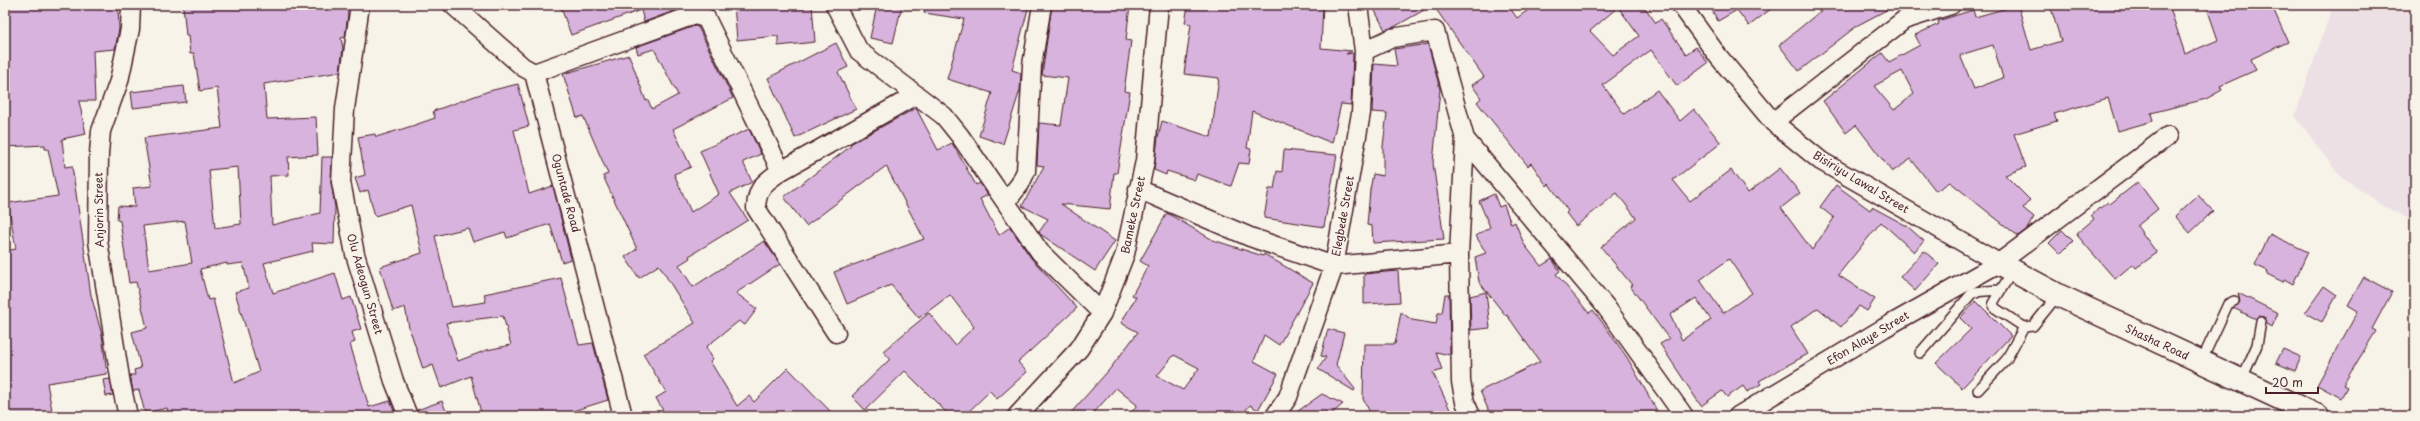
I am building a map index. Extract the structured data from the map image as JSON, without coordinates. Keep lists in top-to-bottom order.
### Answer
{
  "streets": {
    "street": [
      "Bisiriyu Lawal Street",
      "Oguntade Road",
      "Anjorin Street",
      "Bameke Street",
      "Elegbede Street",
      "Olu Adeogun Street",
      "Efon Alaye Street",
      "Shasha Road"
    ]
  },
  "crossings": [
    ["Bisiriyu Lawal Street", "Efon Alaye Street"],
    ["Bisiriyu Lawal Street", "Shasha Road"],
    ["Efon Alaye Street", "Shasha Road"]
  ],
  "scale_bar": "20 m"
}
